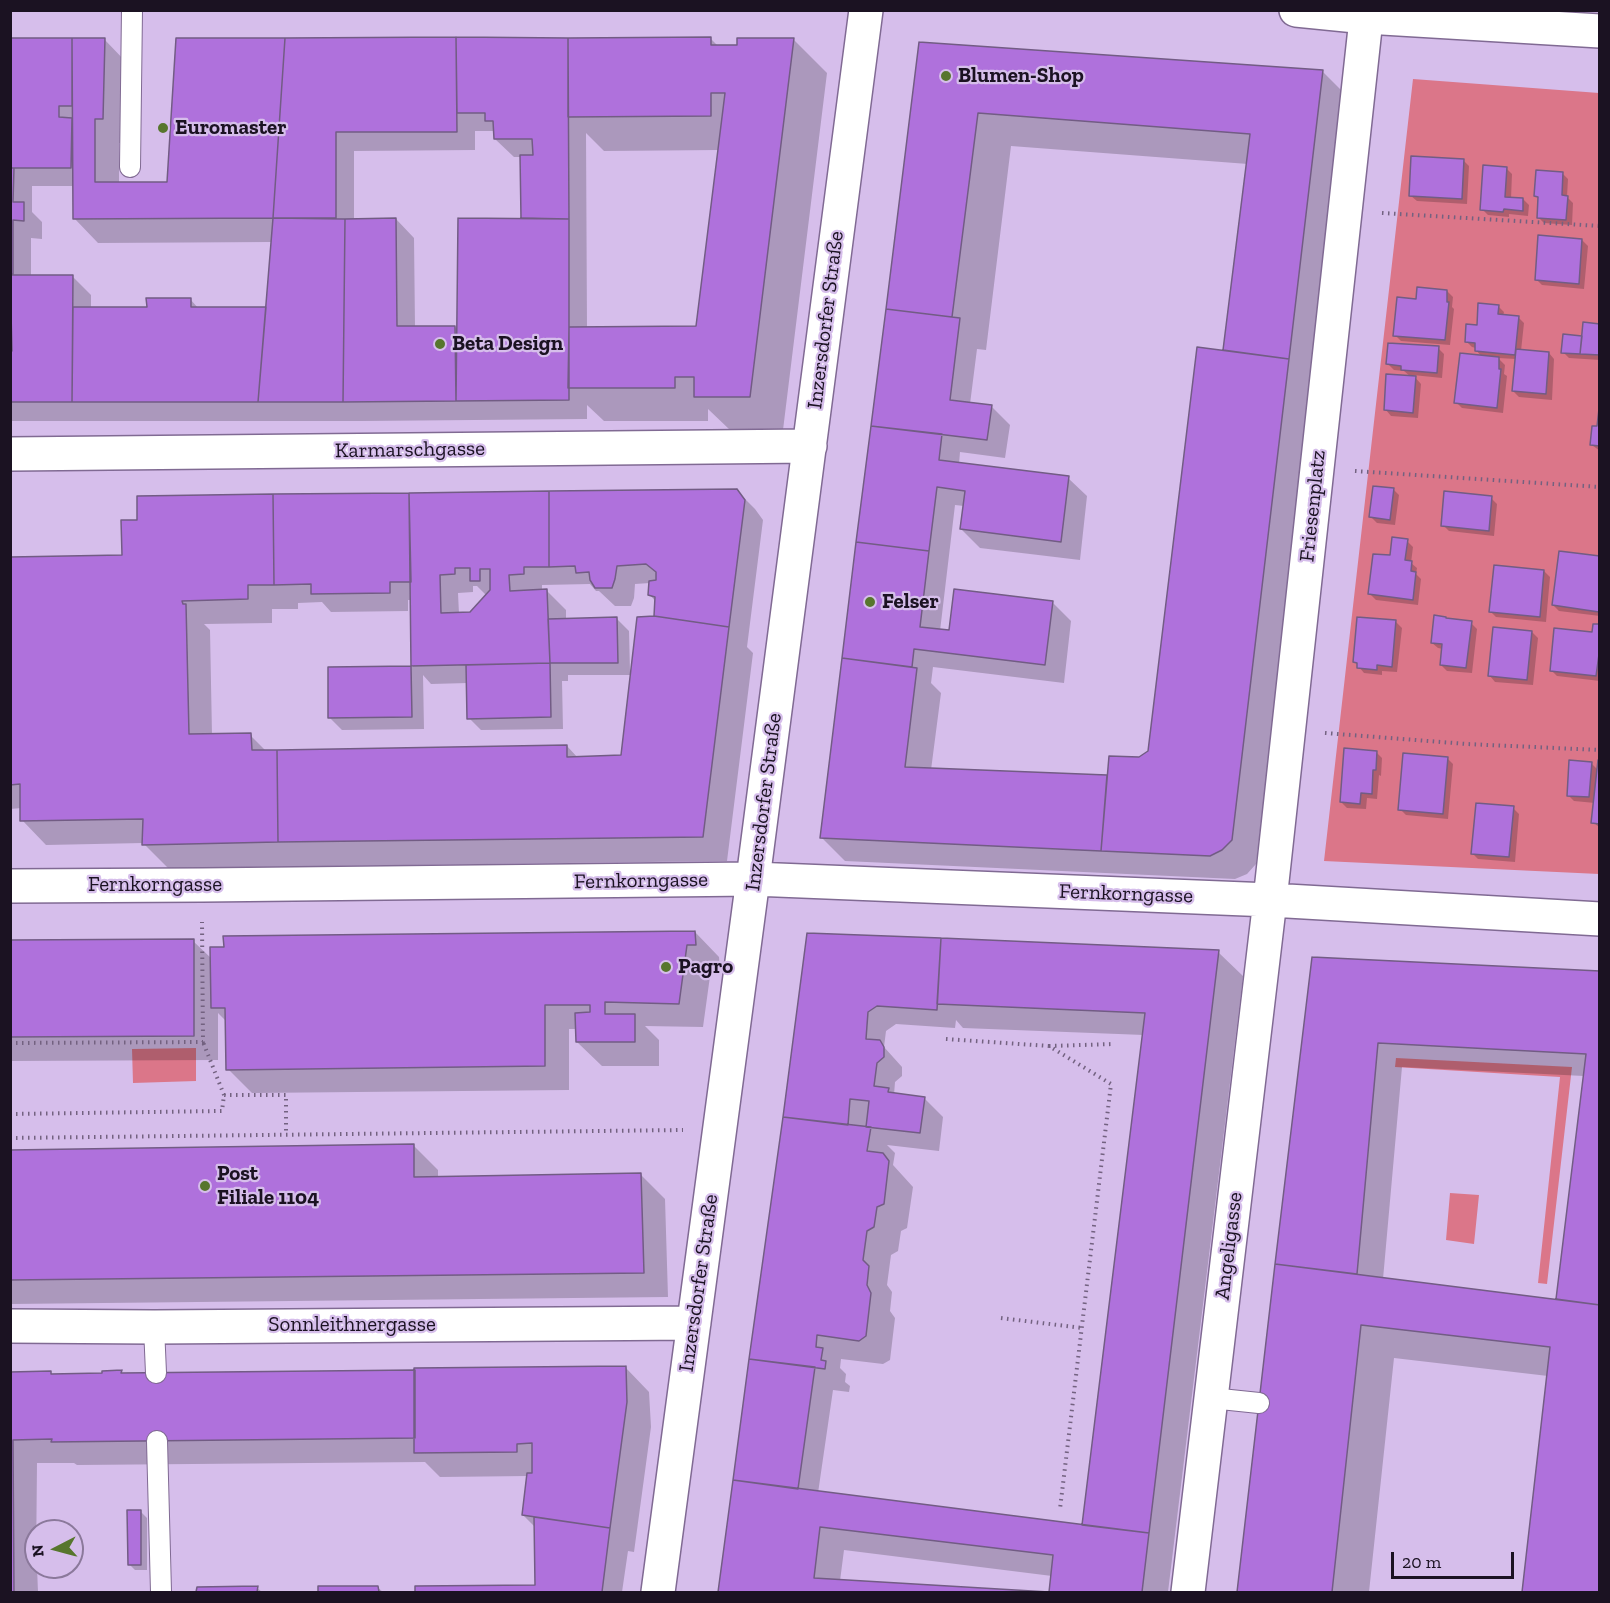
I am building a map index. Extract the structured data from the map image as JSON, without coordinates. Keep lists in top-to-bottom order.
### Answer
{
  "streets": {
    "street": [
      "Inzersdorfer Straße",
      "Karmarschgasse",
      "Friesenplatz",
      "Fernkorngasse",
      "Angeligasse",
      "Sonnleithnergasse"
    ]
  },
  "crossings": [
    ["Inzersdorfer Straße", "Karmarschgasse"],
    ["Inzersdorfer Straße", "Fernkorngasse"],
    ["Inzersdorfer Straße", "Sonnleithnergasse"],
    ["Friesenplatz", "Fernkorngasse"],
    ["Friesenplatz", "Angeligasse"],
    ["Fernkorngasse", "Angeligasse"]
  ],
  "places": [
    "Blumen-Shop",
    "Euromaster",
    "Beta Design",
    "Felser",
    "Pagro",
    "Post Filiale 1104"
  ],
  "scale_bar": "20 m",
  "north": "left"
}
